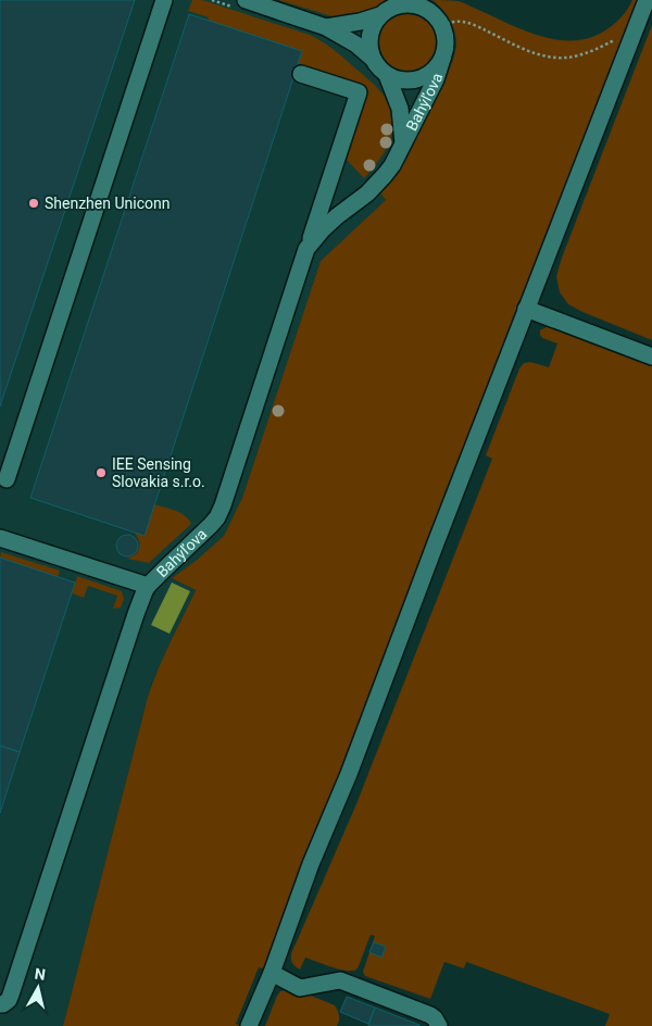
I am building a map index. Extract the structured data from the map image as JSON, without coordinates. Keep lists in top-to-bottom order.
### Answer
{
  "streets": {
    "lane": ["Bahýľova"]
  },
  "places": ["Shenzhen Uniconn", "IEE Sensing Slovakia s.r.o."],
  "north": "top"
}
